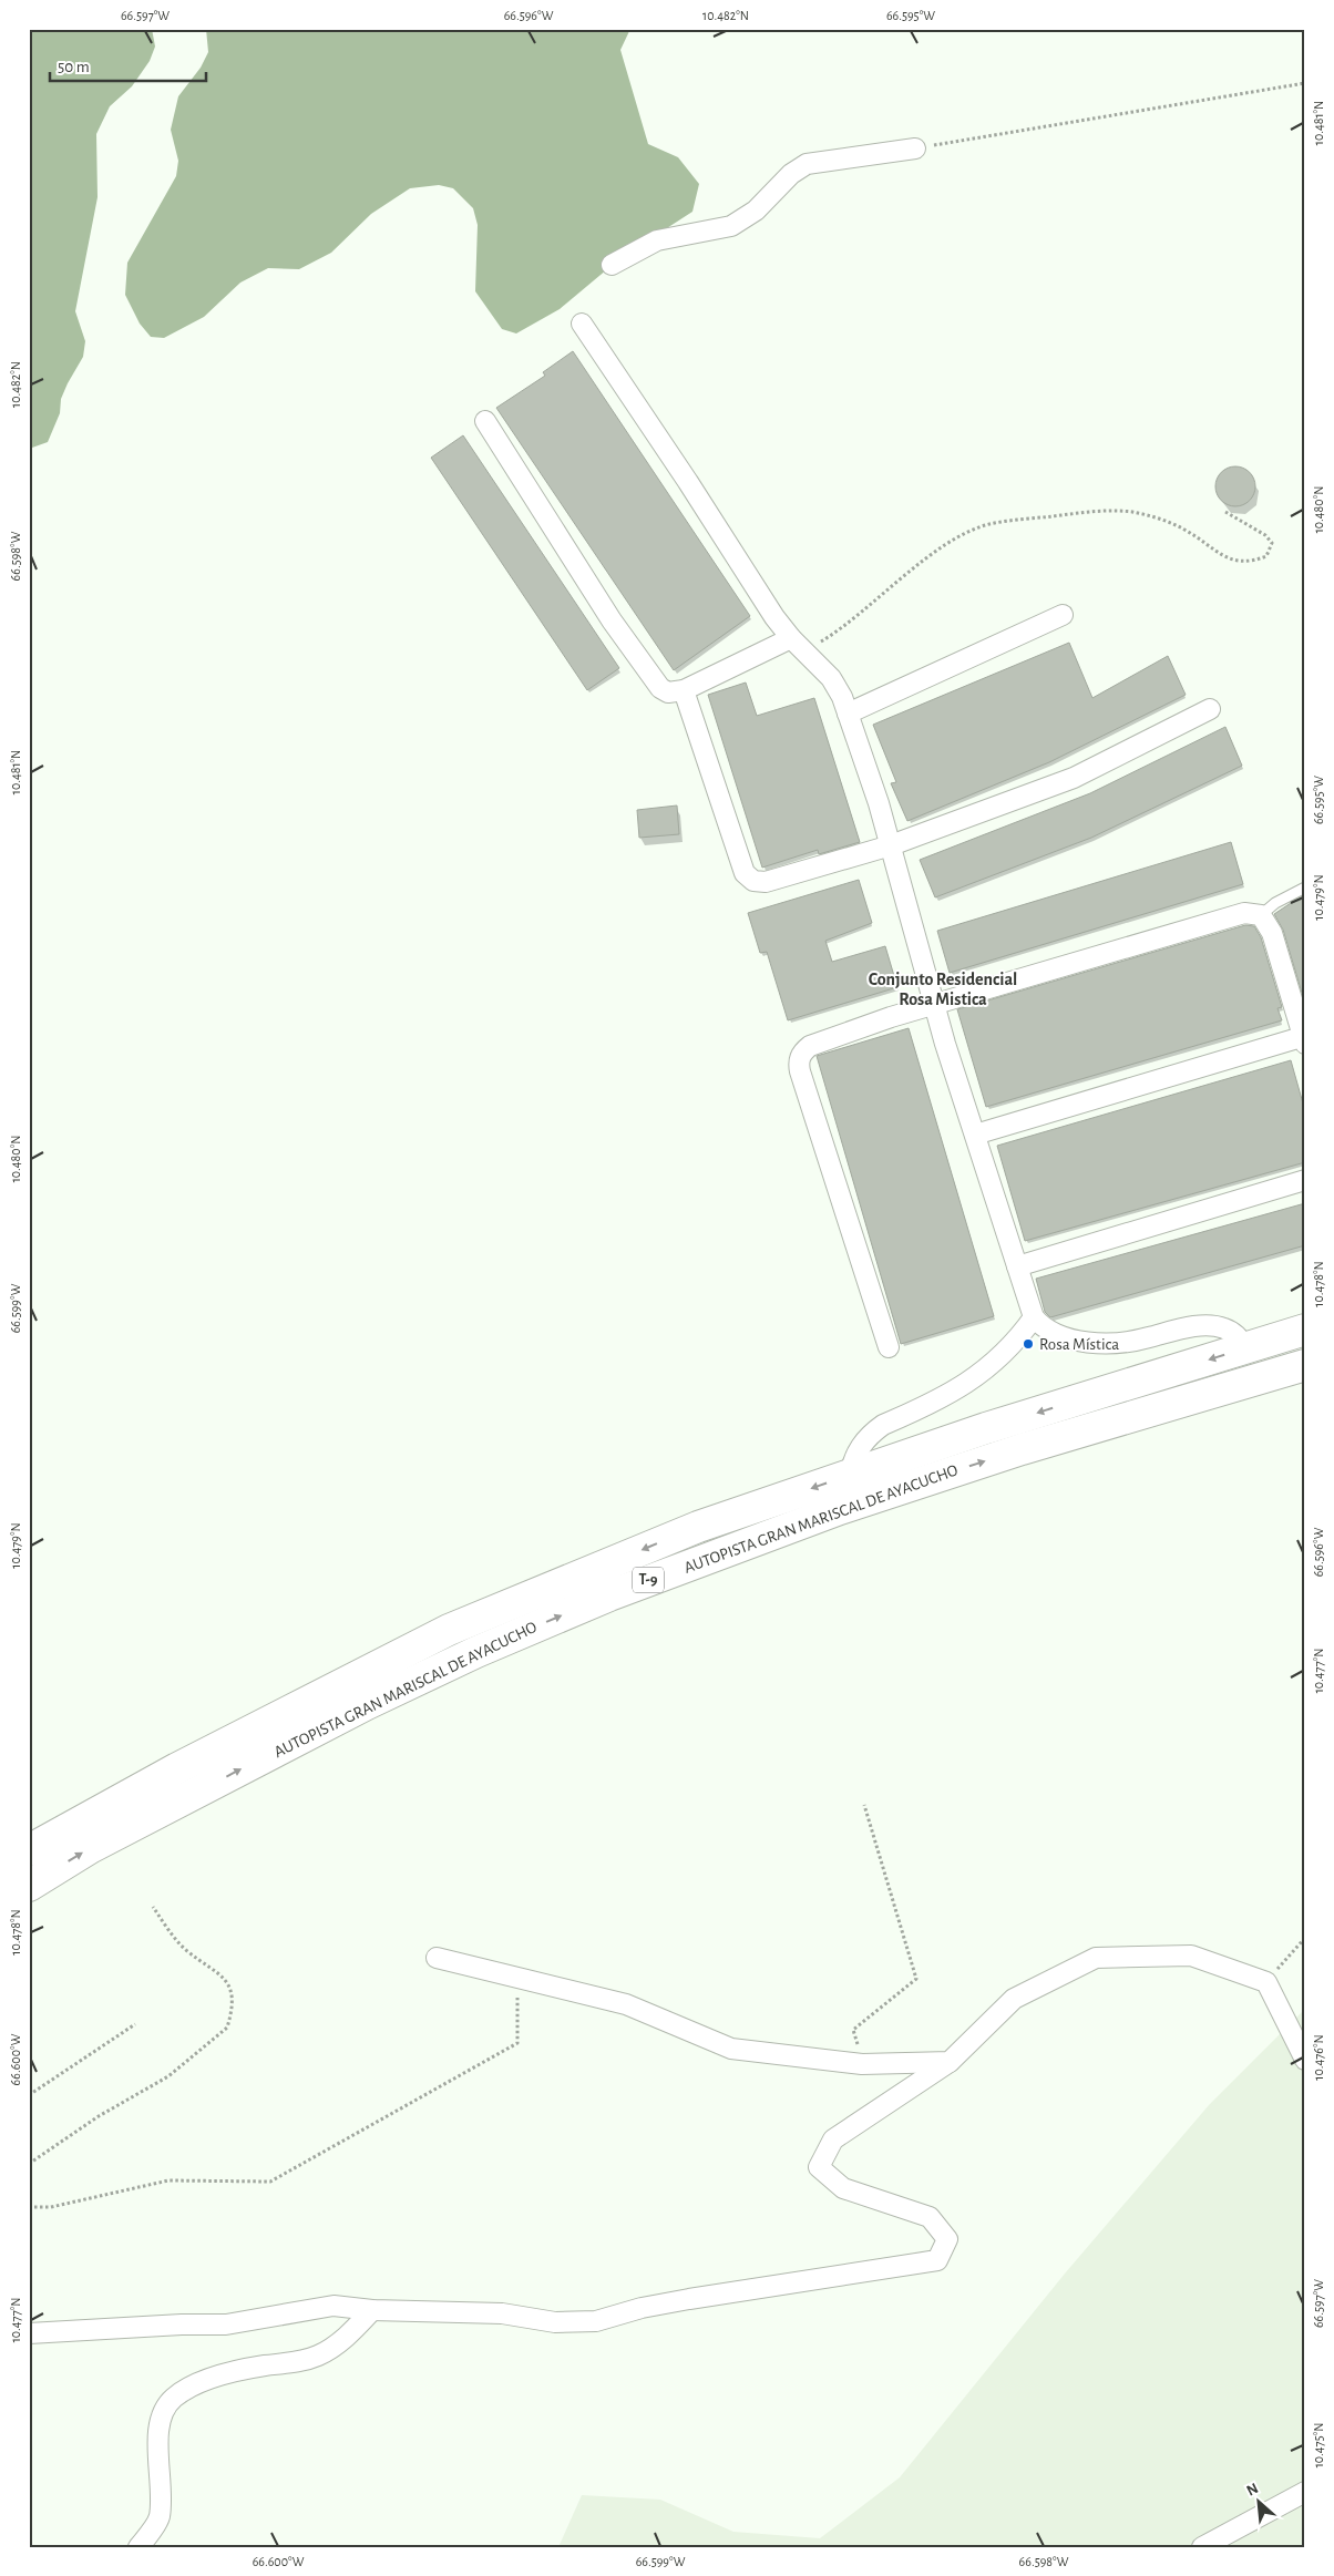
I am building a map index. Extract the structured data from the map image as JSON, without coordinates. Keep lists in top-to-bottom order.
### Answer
{
  "streets": {
    "highway": ["AUTOPISTA GRAN MARISCAL DE AYACUCHO", "T-9"]
  },
  "districts": ["Conjunto Residencial Rosa Mistica"],
  "places": ["Rosa Mística"],
  "scale_bar": "50 m",
  "north": "top left",
  "coordinates": [
    "66.597°W",
    "66.596°W",
    "10.482°N",
    "66.595°W",
    "10.481°N",
    "10.480°N",
    "66.598°W",
    "10.479°N",
    "10.478°N",
    "66.599°W",
    "10.477°N",
    "10.476°N",
    "66.600°W",
    "10.475°N"
  ]
}
